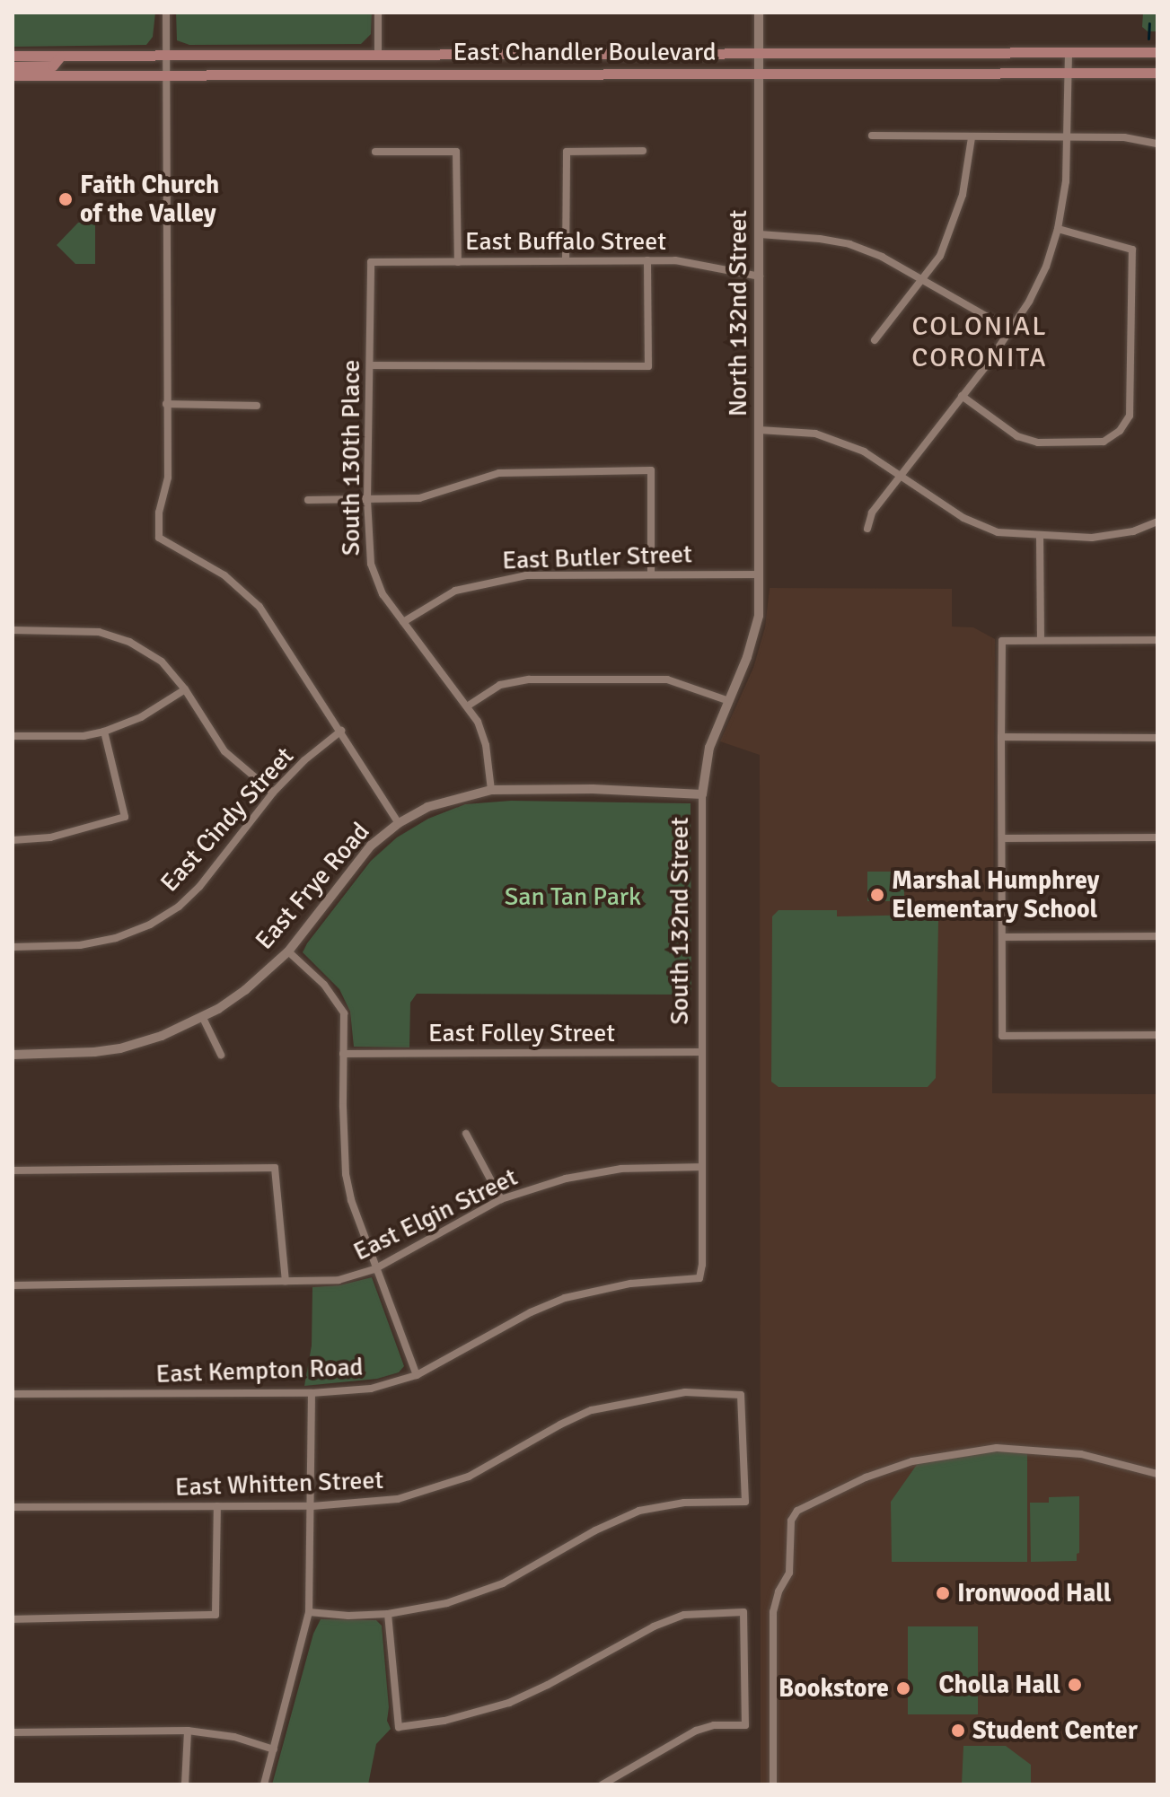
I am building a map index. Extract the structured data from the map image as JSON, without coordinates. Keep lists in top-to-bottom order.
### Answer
{
  "streets": {
    "main road": ["East Chandler Boulevard"],
    "street": [
      "East Buffalo Street",
      "North 132nd Street",
      "South 130th Place",
      "East Butler Street",
      "East Cindy Street",
      "East Frye Road",
      "South 132nd Street",
      "East Folley Street",
      "East Elgin Street",
      "East Kempton Road",
      "East Whitten Street"
    ]
  },
  "crossings": [
    ["East Chandler Boulevard", "North 132nd Street"],
    ["East Buffalo Street", "North 132nd Street"],
    ["East Buffalo Street", "South 130th Place"],
    ["North 132nd Street", "East Butler Street"],
    ["North 132nd Street", "South 132nd Street"],
    ["South 130th Place", "East Butler Street"],
    ["South 130th Place", "East Frye Road"],
    ["East Butler Street", "South 132nd Street"],
    ["East Frye Road", "South 132nd Street"],
    ["South 132nd Street", "East Folley Street"],
    ["South 132nd Street", "East Elgin Street"],
    ["South 132nd Street", "East Kempton Road"]
  ],
  "districts": ["COLONIAL CORONITA"],
  "parks": ["San Tan Park"],
  "places": [
    "Faith Church of the Valley",
    "Marshal Humphrey Elementary School",
    "Ironwood Hall",
    "Cholla Hall",
    "Bookstore",
    "Student Center"
  ]
}
